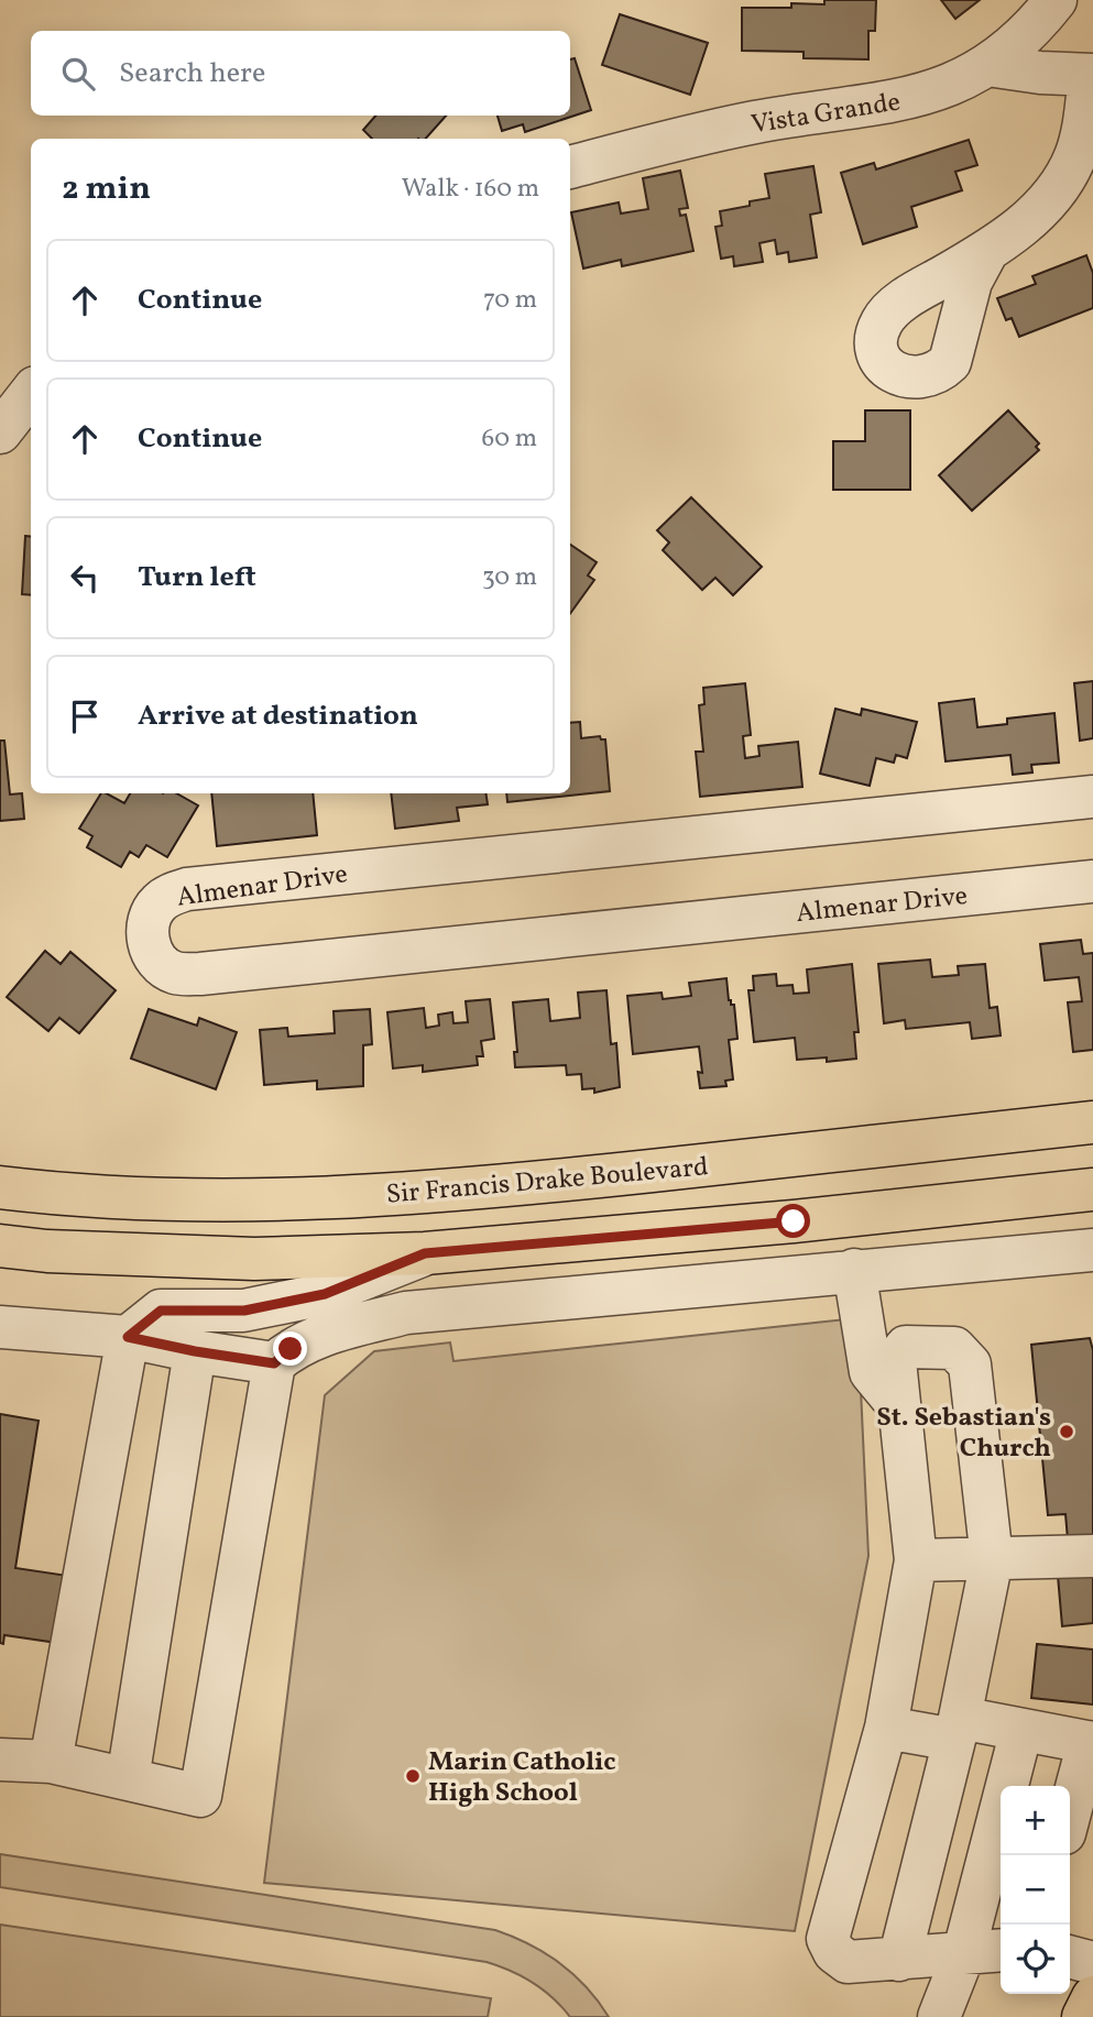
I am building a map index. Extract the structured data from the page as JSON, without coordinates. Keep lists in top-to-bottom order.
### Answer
{
  "streets": {
    "main road": ["Sir Francis Drake Boulevard"],
    "street": ["Vista Grande", "Almenar Drive"]
  },
  "places": ["St. Sebastian's Church", "Marin Catholic High School"],
  "page": {
    "search": "Search here",
    "heading": ["2 min", "Walk · 160 m"],
    "list": [
      ["Continue", "70 m"],
      ["Continue", "60 m"],
      ["Turn left", "30 m"],
      "Arrive at destination"
    ],
    "map_buttons": ["+", "−"]
  }
}
